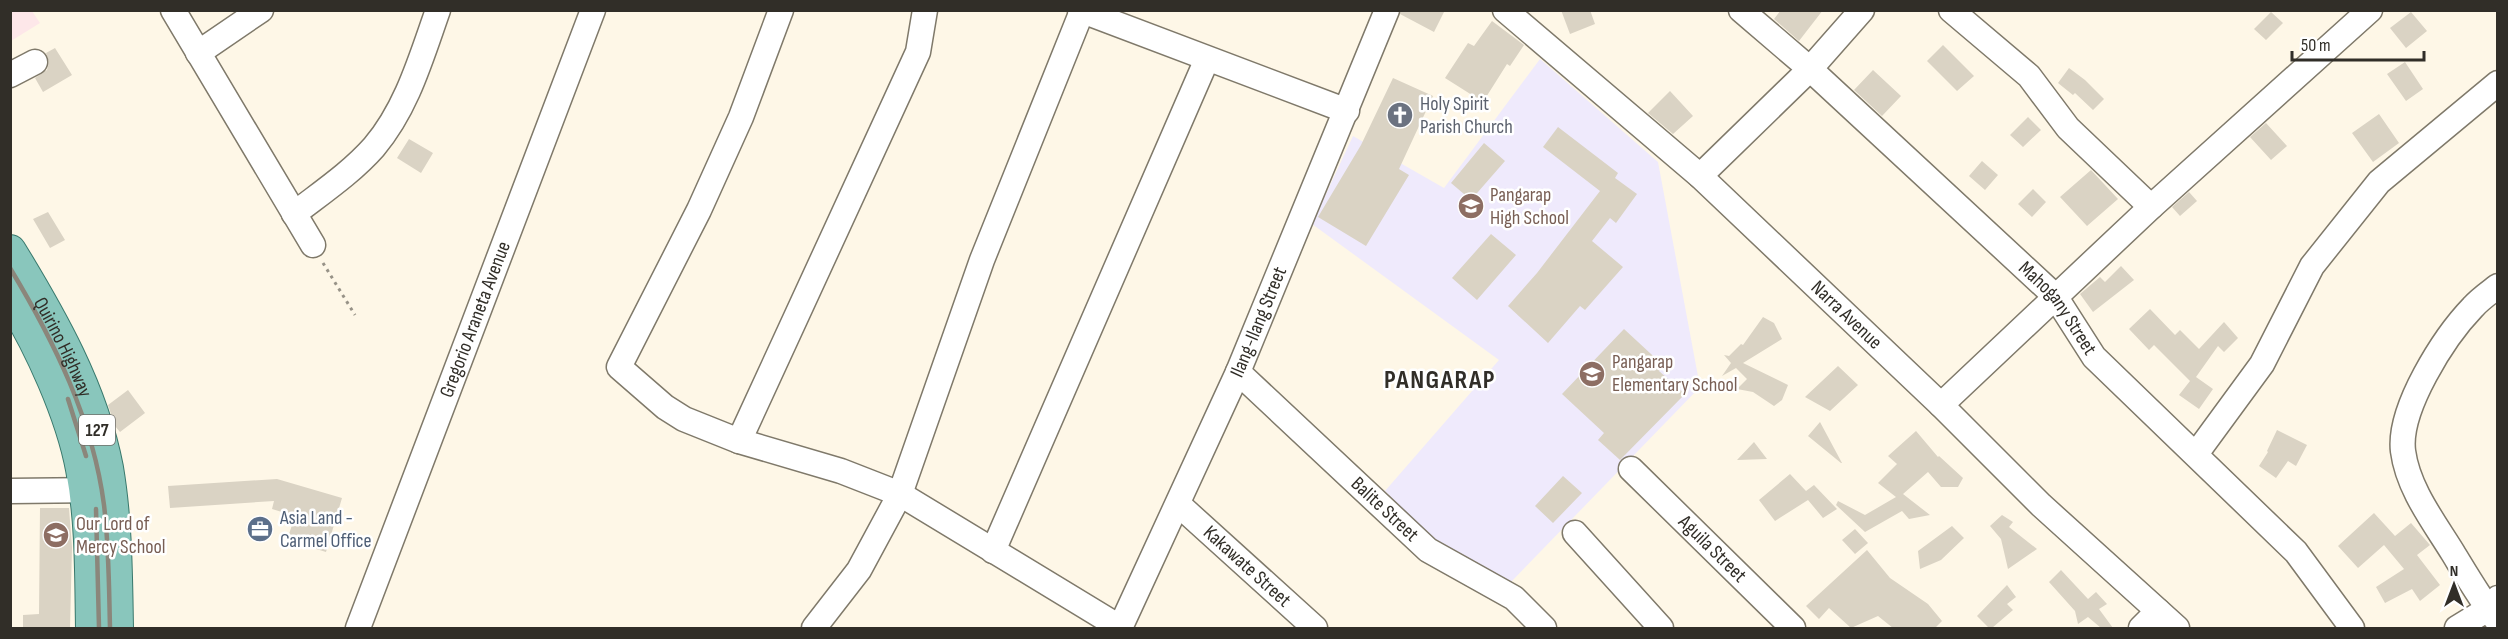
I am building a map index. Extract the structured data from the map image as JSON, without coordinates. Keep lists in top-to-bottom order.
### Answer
{
  "streets": {
    "main road": ["Quirino Highway", "127"],
    "street": [
      "Mahogany Street",
      "Narra Avenue",
      "Gregorio Araneta Avenue",
      "Ilang-Ilang Street",
      "Balite Street",
      "Aguila Street",
      "Kakawate Street"
    ]
  },
  "crossings": [
    ["Ilang-Ilang Street", "Balite Street"],
    ["Ilang-Ilang Street", "Kakawate Street"]
  ],
  "districts": ["PANGARAP"],
  "places": {
    "church": ["Holy Spirit Parish Church"],
    "school or university": ["Pangarap High School", "Pangarap Elementary School", "Our Lord of Mercy School"],
    "office": ["Asia Land - Carmel Office"]
  },
  "scale_bar": "50 m",
  "north": "top"
}
